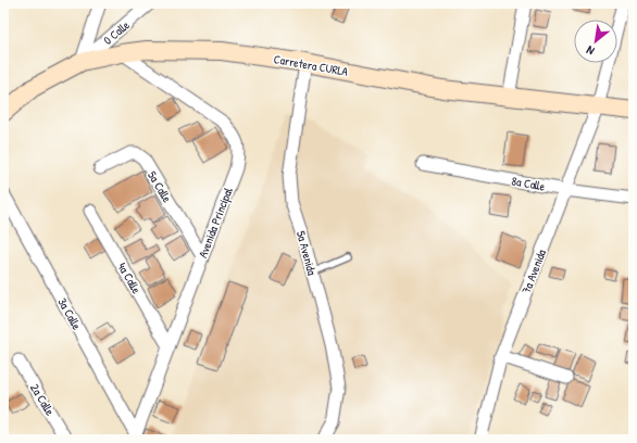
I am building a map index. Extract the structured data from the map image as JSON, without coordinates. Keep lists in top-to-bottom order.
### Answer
{
  "streets": {
    "main road": ["Carretera CURLA"],
    "street": [
      "0 Calle",
      "8a Calle",
      "5a Calle",
      "Avenida Principal",
      "5a Avenida",
      "7a Avenida",
      "4a Calle",
      "3a Calle",
      "2a Calle"
    ]
  },
  "crossings": [
    ["0 Calle", "Carretera CURLA"],
    ["Carretera CURLA", "Avenida Principal"],
    ["Carretera CURLA", "5a Avenida"],
    ["Carretera CURLA", "7a Avenida"],
    ["8a Calle", "7a Avenida"],
    ["5a Calle", "Avenida Principal"],
    ["Avenida Principal", "4a Calle"],
    ["Avenida Principal", "3a Calle"]
  ],
  "north": "bottom left"
}
